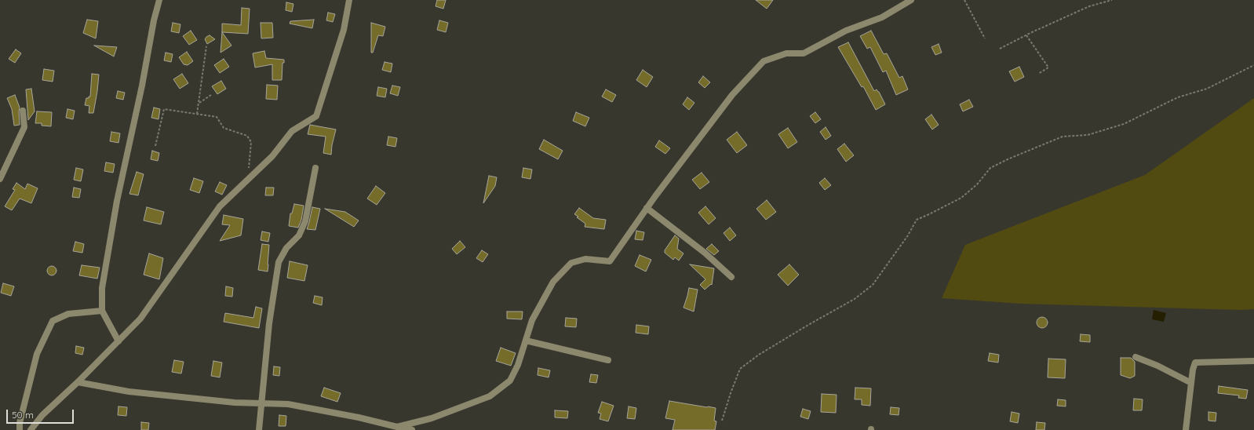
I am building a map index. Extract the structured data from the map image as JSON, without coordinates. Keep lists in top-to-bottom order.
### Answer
{
  "scale_bar": "50 m"
}
